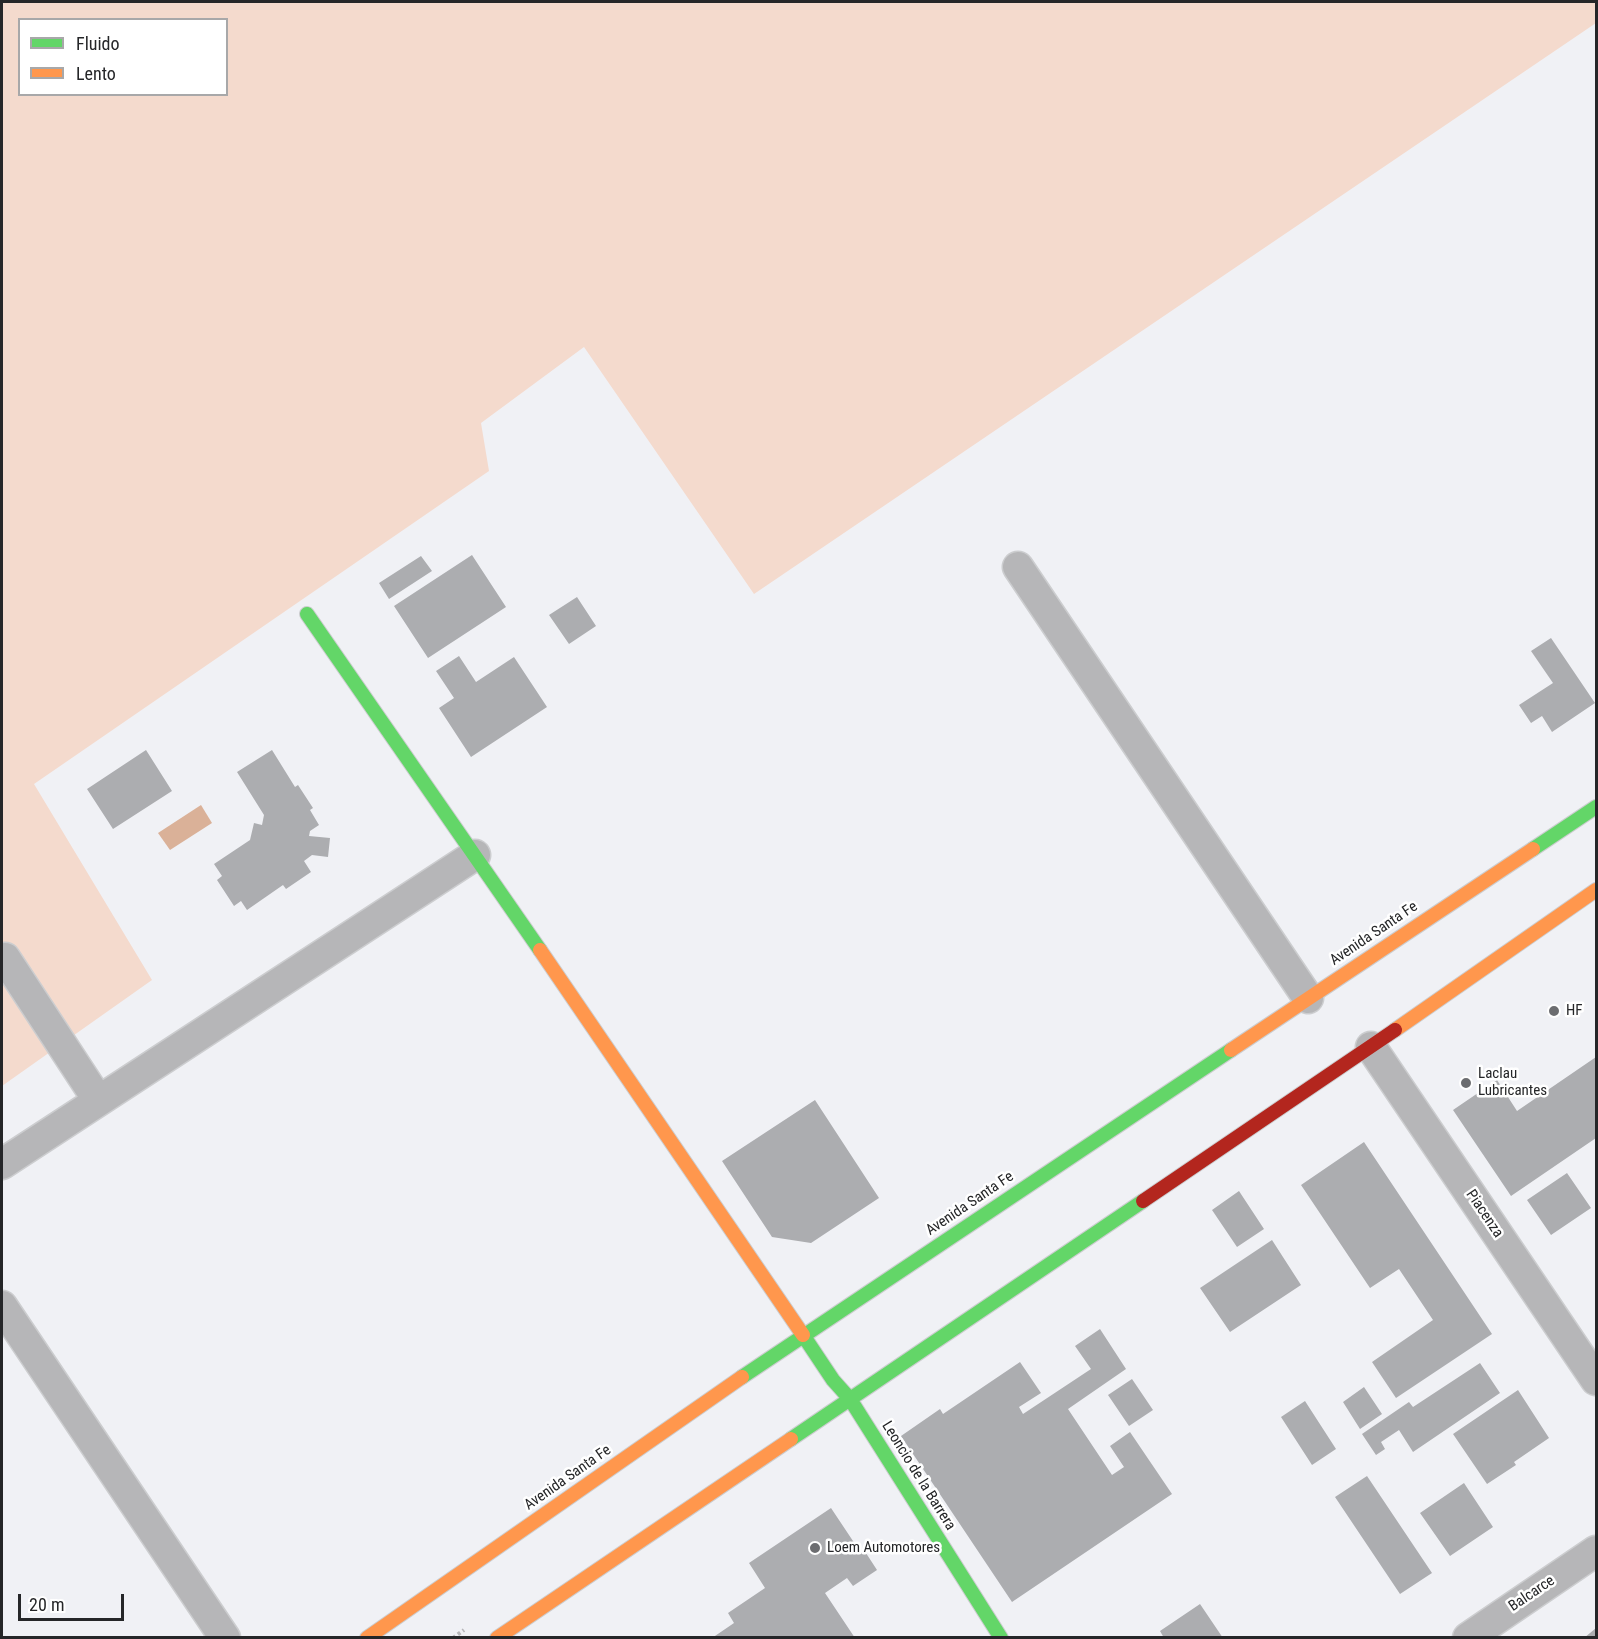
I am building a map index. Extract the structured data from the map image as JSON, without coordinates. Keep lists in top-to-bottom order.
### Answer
{
  "streets": {
    "main road": ["Avenida Santa Fe", "Leoncio de la Barrera"],
    "street": ["Piacenza", "Balcarce"]
  },
  "crossings": [
    ["Avenida Santa Fe", "Leoncio de la Barrera"]
  ],
  "places": ["HF", "Laclau Lubricantes", "Loem Automotores"],
  "legend": ["Fluido", "Lento"],
  "scale_bar": "20 m"
}
